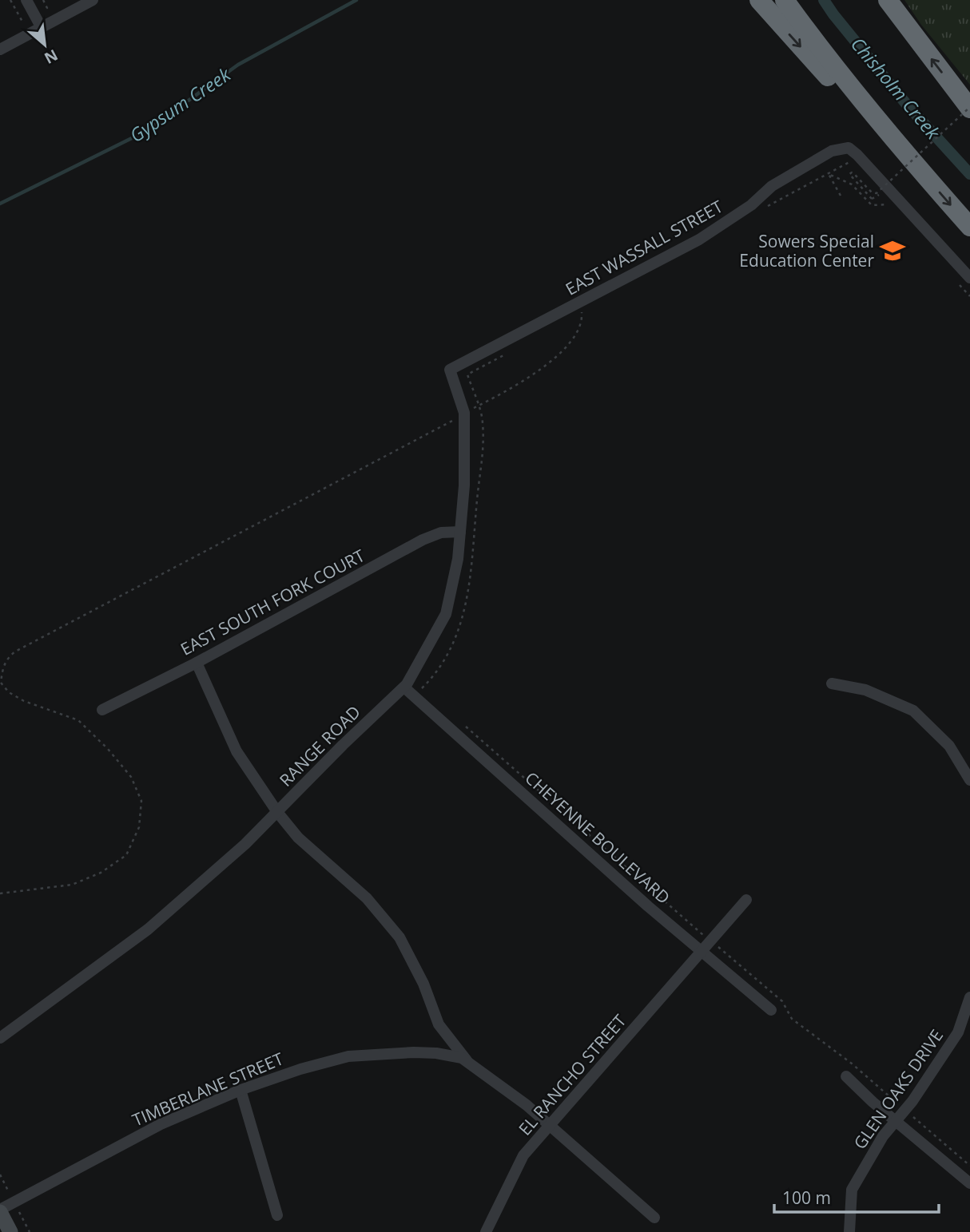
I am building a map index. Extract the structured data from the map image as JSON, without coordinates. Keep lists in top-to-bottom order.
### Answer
{
  "streets": {
    "street": [
      "EAST WASSALL STREET",
      "EAST SOUTH FORK COURT",
      "RANGE ROAD",
      "CHEYENNE BOULEVARD",
      "EL RANCHO STREET",
      "TIMBERLANE STREET",
      "GLEN OAKS DRIVE"
    ]
  },
  "crossings": [
    ["EAST WASSALL STREET", "RANGE ROAD"],
    ["EAST SOUTH FORK COURT", "RANGE ROAD"],
    ["RANGE ROAD", "CHEYENNE BOULEVARD"],
    ["CHEYENNE BOULEVARD", "EL RANCHO STREET"],
    ["EL RANCHO STREET", "TIMBERLANE STREET"]
  ],
  "water": ["Chisholm Creek", "Gypsum Creek"],
  "places": {
    "school or university": ["Sowers Special Education Center"]
  },
  "scale_bar": "100 m",
  "north": "bottom right"
}
